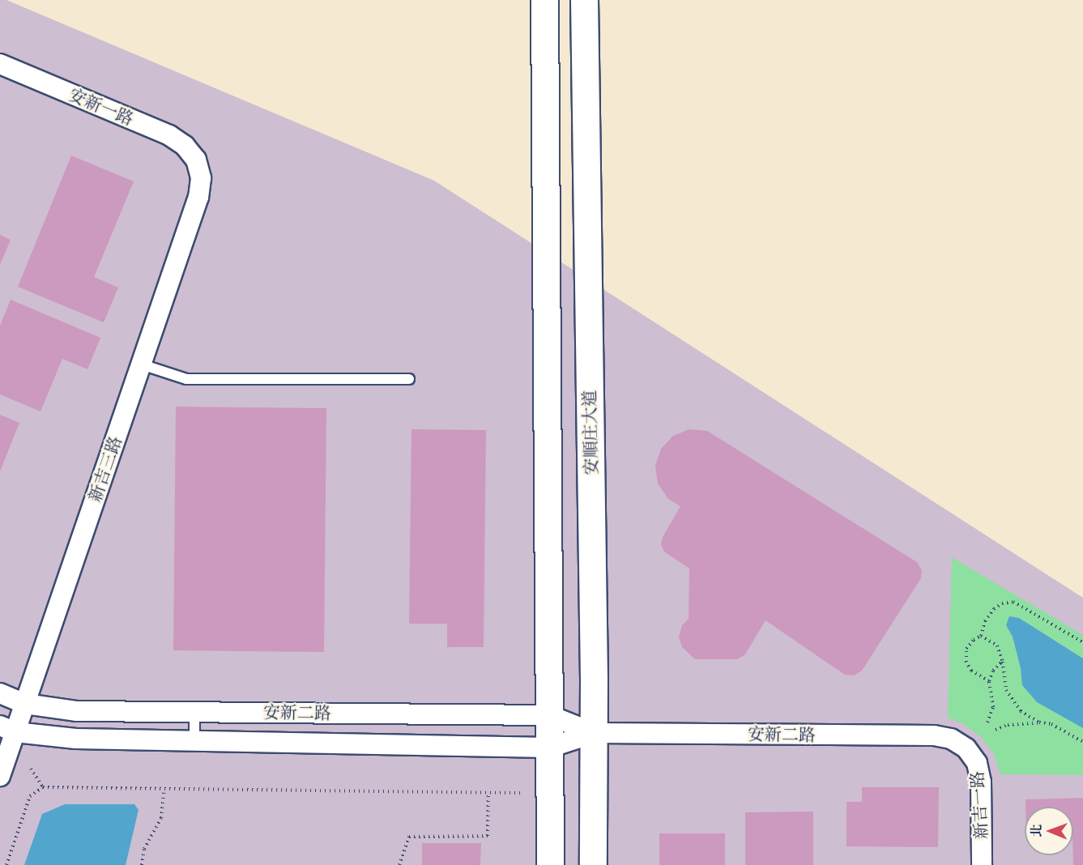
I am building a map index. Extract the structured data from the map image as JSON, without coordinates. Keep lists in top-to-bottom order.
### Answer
{
  "streets": {
    "street": [
      "安新一路",
      "安順庄大道",
      "新吉三路",
      "安新二路",
      "新吉一路"
    ]
  },
  "crossings": [
    ["安新一路", "新吉三路"],
    ["安順庄大道", "安新二路"],
    ["新吉三路", "安新二路"],
    ["安新二路", "新吉一路"]
  ],
  "north": "left"
}
